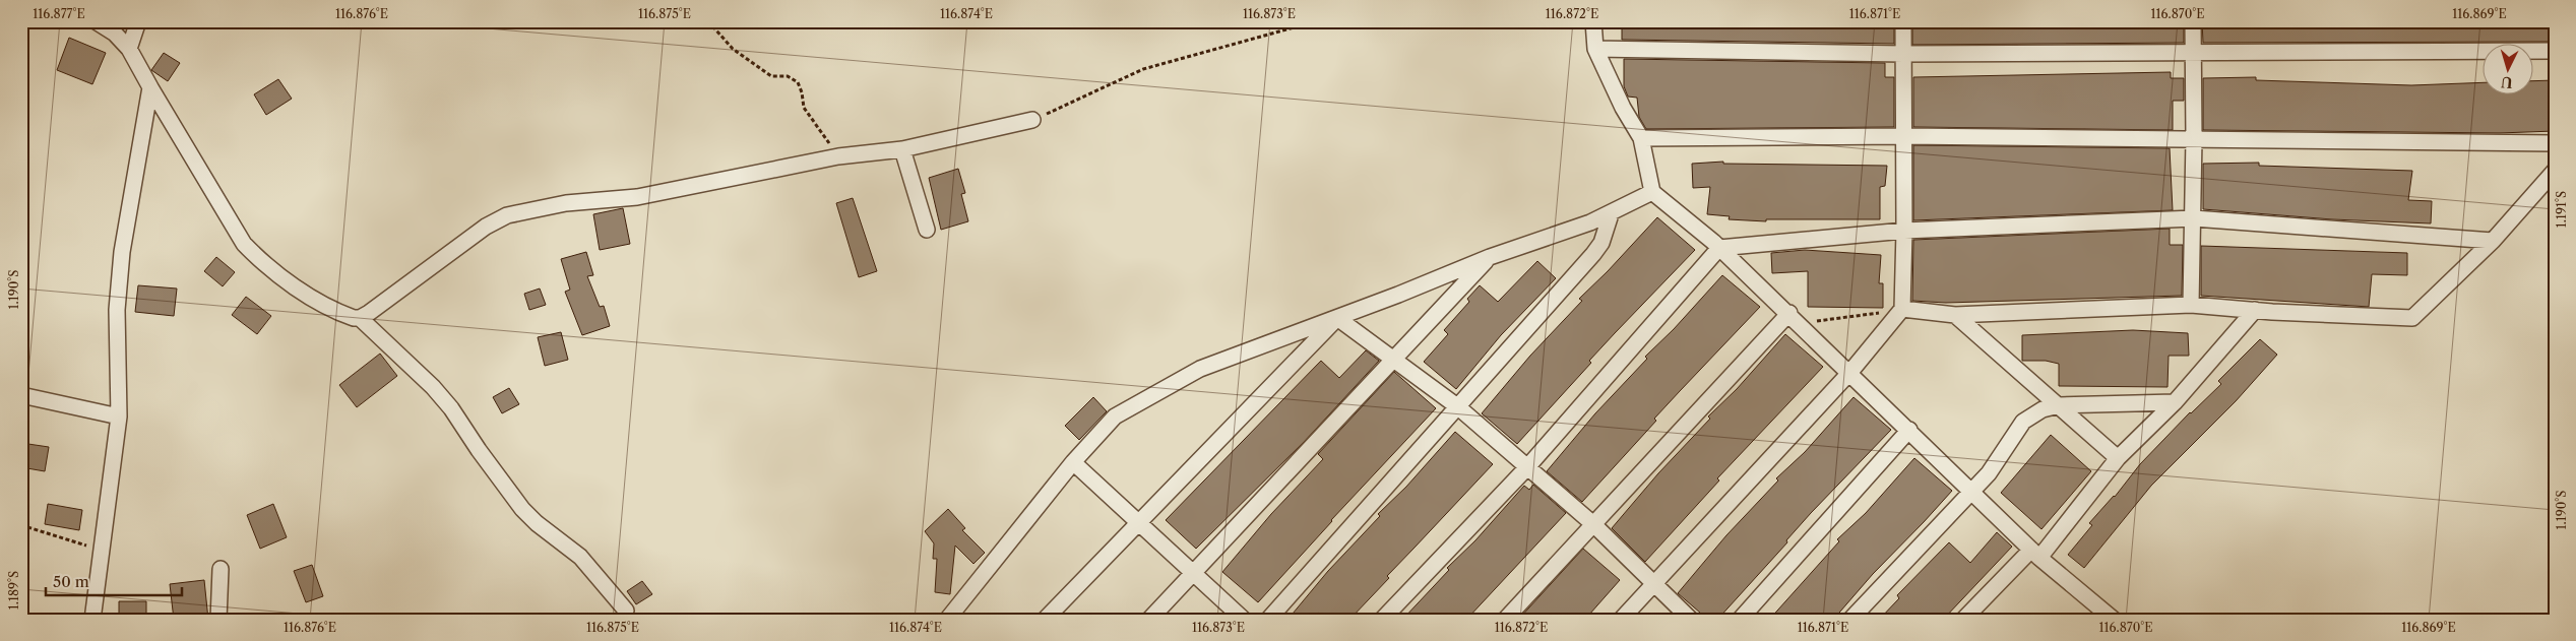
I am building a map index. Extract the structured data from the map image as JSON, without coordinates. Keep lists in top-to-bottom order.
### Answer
{
  "scale_bar": "50 m",
  "north": "bottom",
  "coordinates": [
    "116.877°E",
    "116.876°E",
    "116.875°E",
    "116.874°E",
    "116.873°E",
    "116.872°E",
    "116.871°E",
    "116.870°E",
    "116.869°E",
    "1.191°S",
    "1.190°S",
    "1.189°S"
  ]
}
